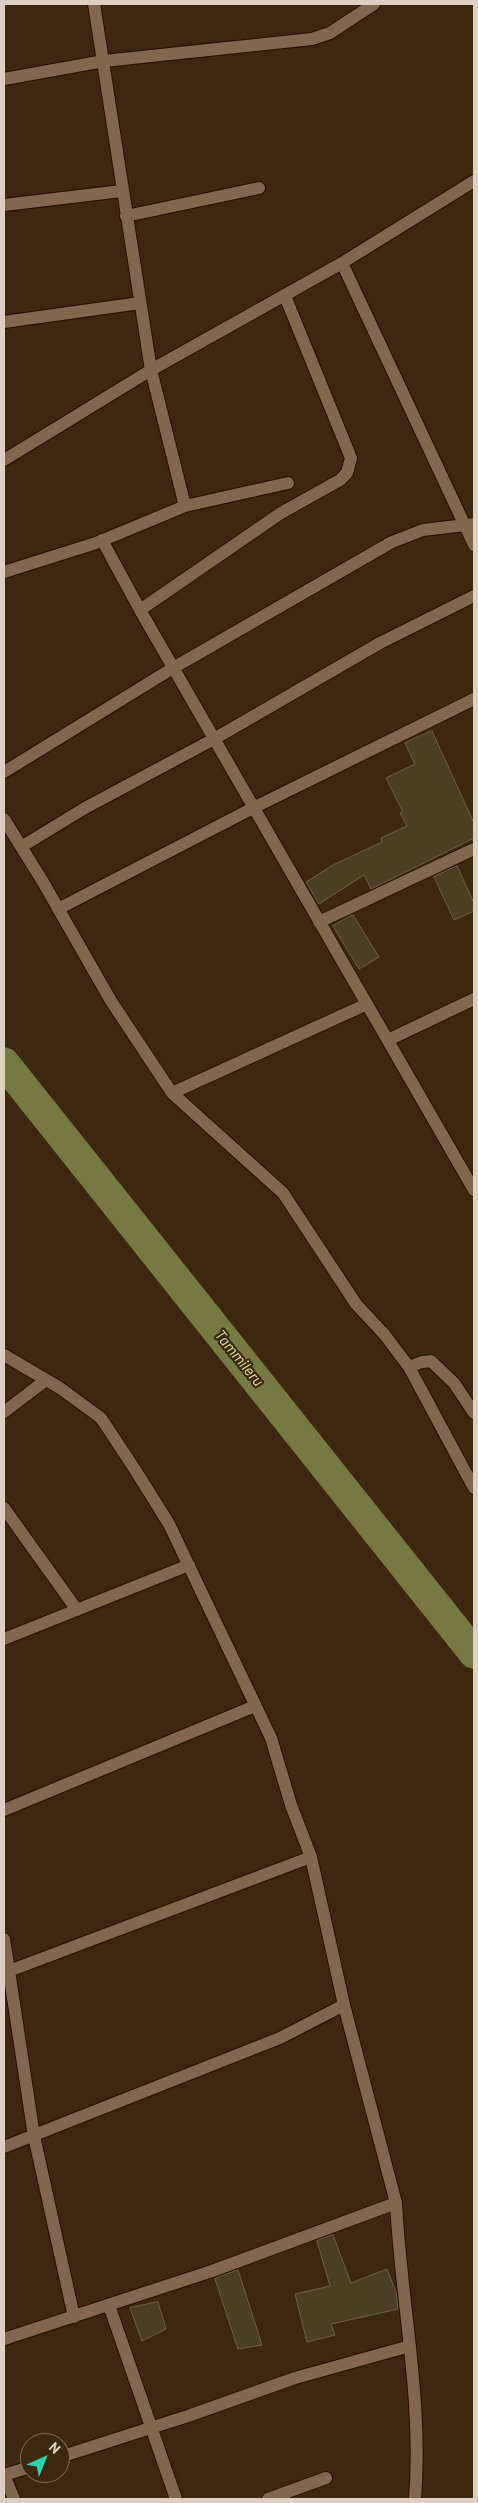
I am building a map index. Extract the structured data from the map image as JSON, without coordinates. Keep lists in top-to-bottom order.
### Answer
{
  "water": ["Tammileru"],
  "north": "top right"
}
